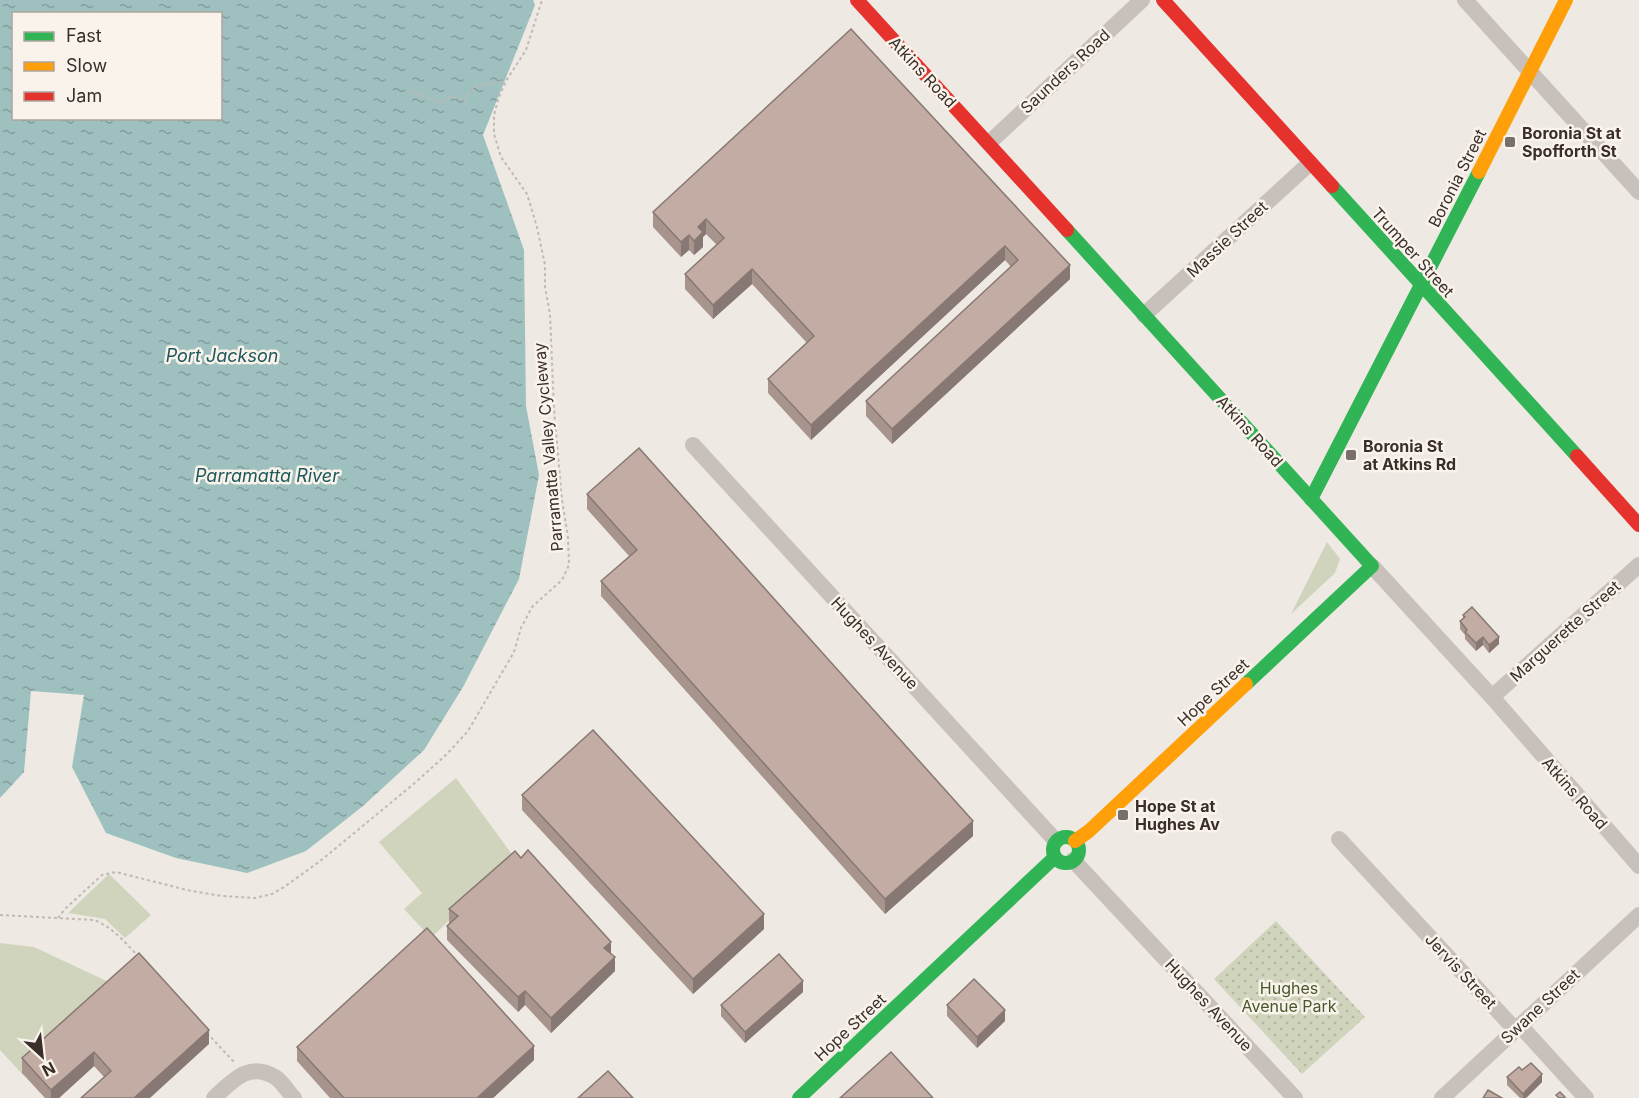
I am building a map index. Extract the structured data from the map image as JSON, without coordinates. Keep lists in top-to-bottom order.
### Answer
{
  "streets": {
    "street": [
      "Saunders Road",
      "Atkins Road",
      "Boronia Street",
      "Massie Street",
      "Trumper Street",
      "Marguerette Street",
      "Hughes Avenue",
      "Hope Street",
      "Jervis Street",
      "Swane Street"
    ],
    "path": ["Parramatta Valley Cycleway"]
  },
  "crossings": [
    ["Saunders Road", "Atkins Road"],
    ["Atkins Road", "Boronia Street"],
    ["Atkins Road", "Massie Street"],
    ["Atkins Road", "Marguerette Street"],
    ["Atkins Road", "Hope Street"],
    ["Boronia Street", "Trumper Street"],
    ["Massie Street", "Trumper Street"],
    ["Hughes Avenue", "Hope Street"],
    ["Jervis Street", "Swane Street"]
  ],
  "water": ["Port Jackson", "Parramatta River"],
  "parks": ["Hughes Avenue Park"],
  "places": {
    "transit": ["Boronia St at Spofforth St", "Boronia St at Atkins Rd", "Hope St at Hughes Av"]
  },
  "legend": ["Fast", "Slow", "Jam"],
  "north": "bottom right"
}
